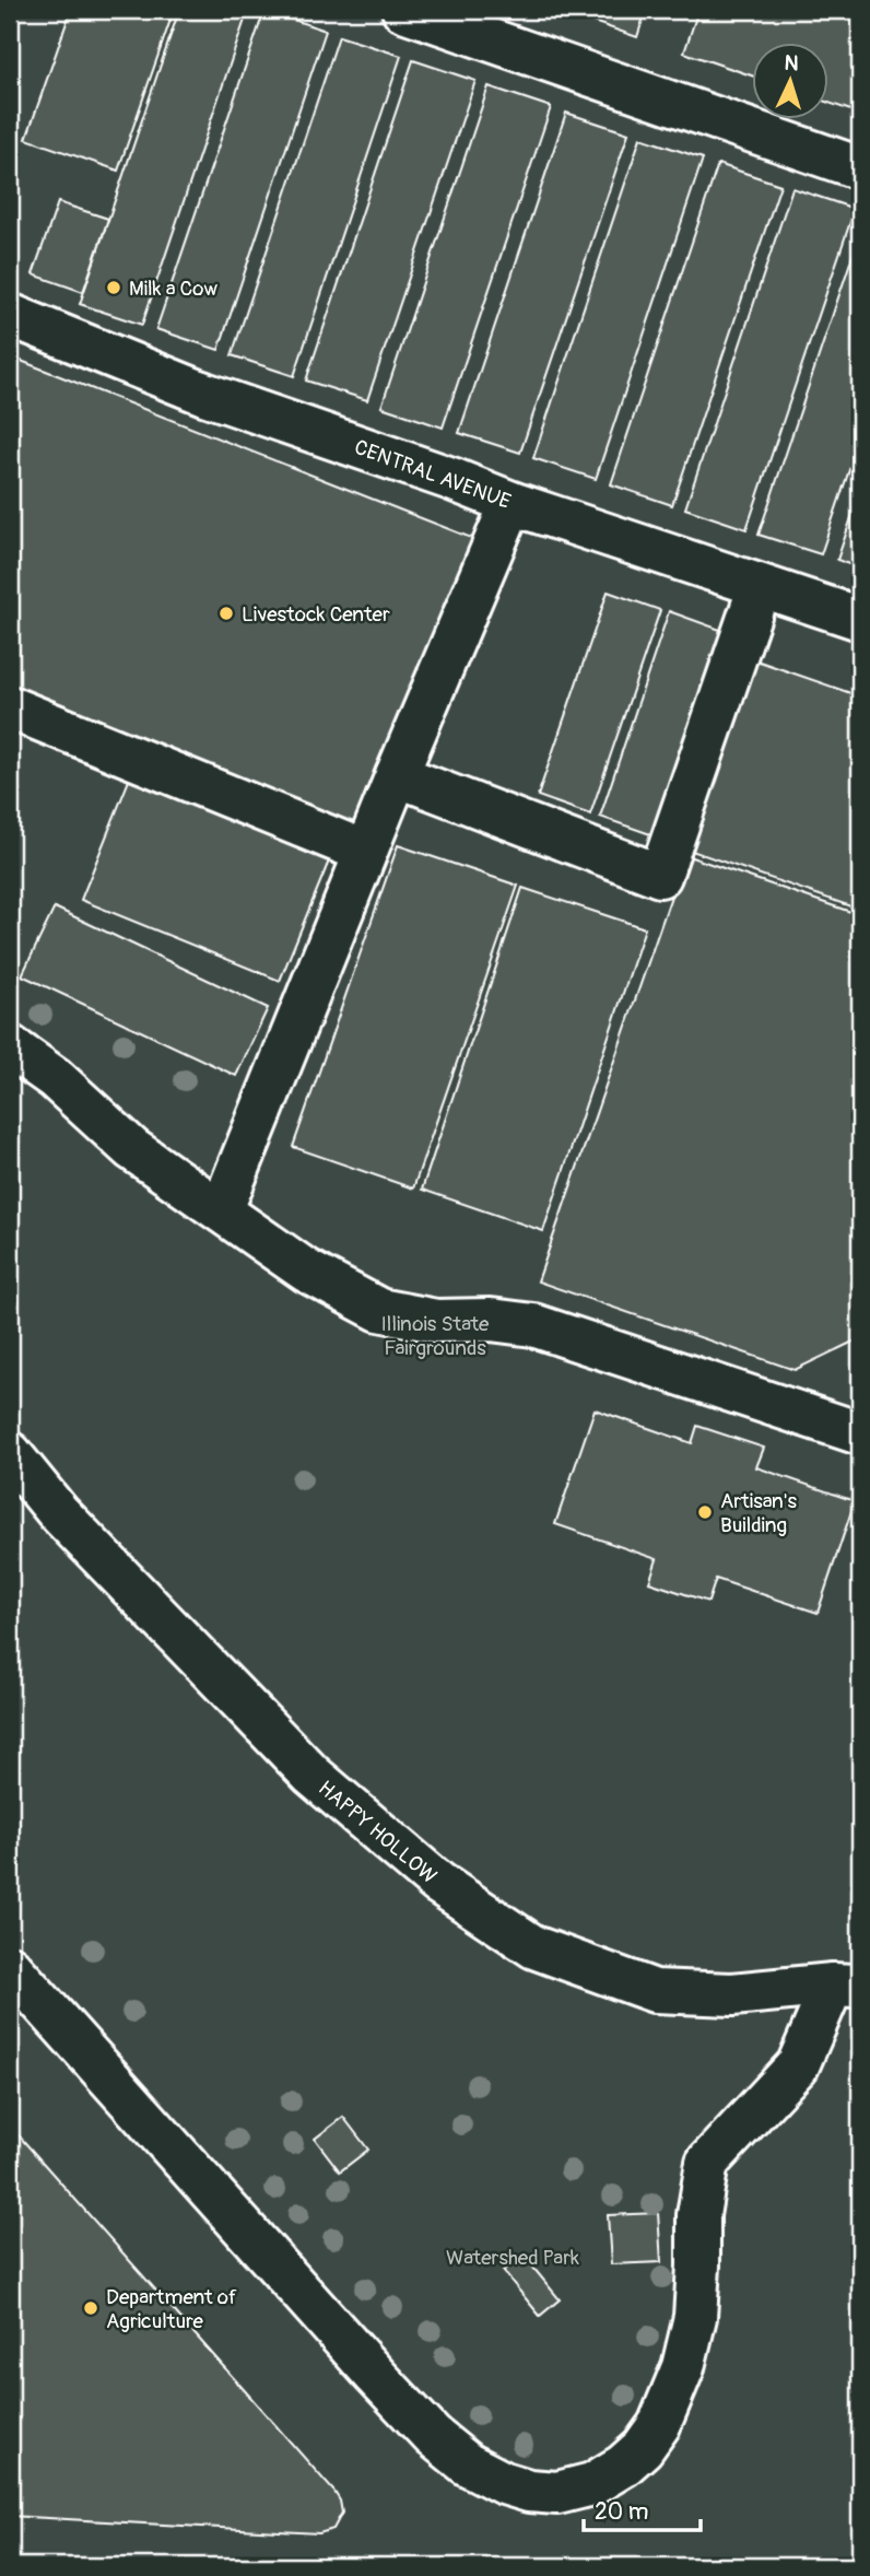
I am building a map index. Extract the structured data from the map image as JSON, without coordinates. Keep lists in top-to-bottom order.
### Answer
{
  "streets": {
    "street": ["CENTRAL AVENUE", "HAPPY HOLLOW"]
  },
  "parks": ["Illinois State Fairgrounds", "Watershed Park"],
  "places": [
    "Milk a Cow",
    "Livestock Center",
    "Artisan's Building",
    "Department of Agriculture"
  ],
  "scale_bar": "20 m",
  "north": "top"
}
